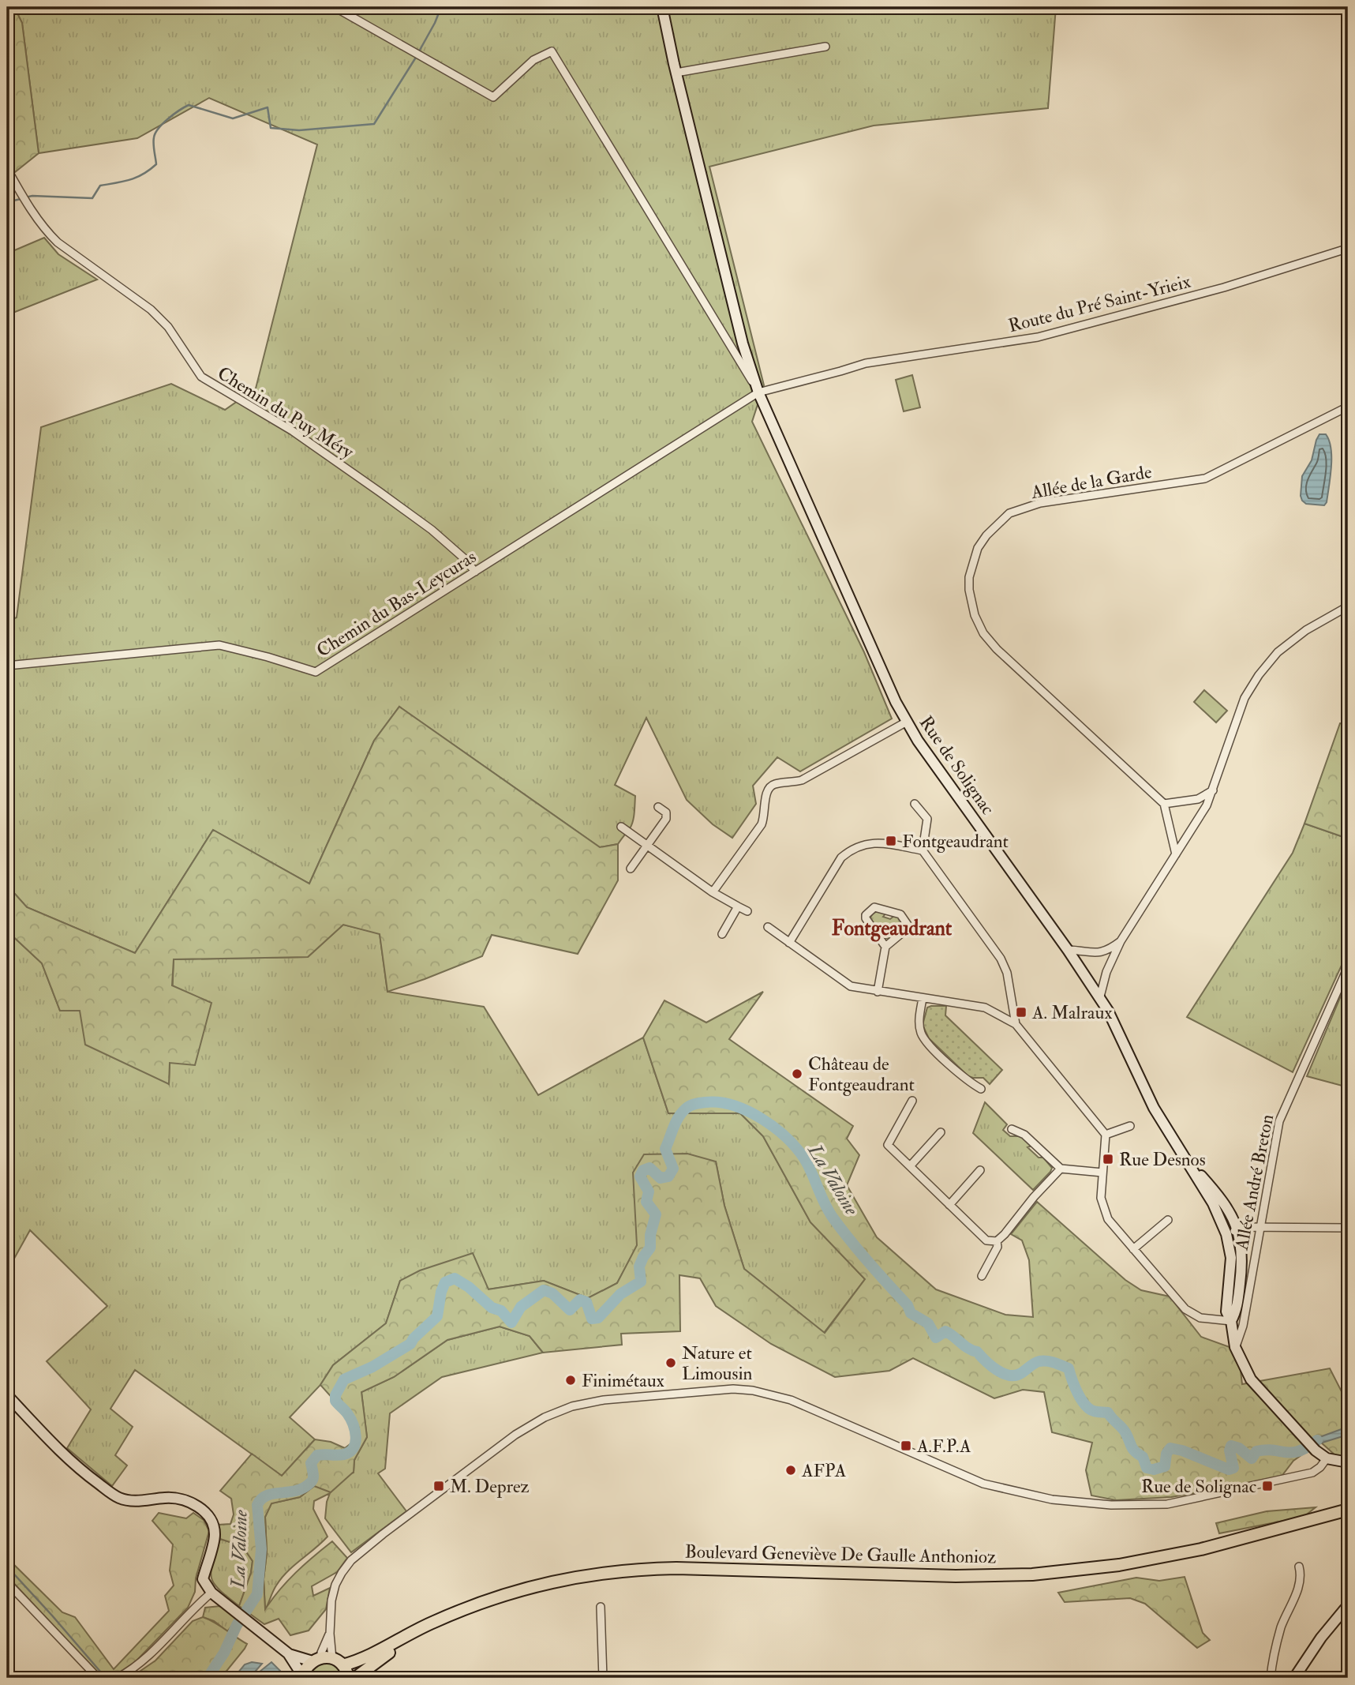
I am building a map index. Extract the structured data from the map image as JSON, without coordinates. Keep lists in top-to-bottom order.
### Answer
{
  "streets": {
    "main road": ["Boulevard Geneviève De Gaulle Anthonioz"],
    "street": [
      "Route du Pré Saint-Yrieix",
      "Chemin du Puy Méry",
      "Allée de la Garde",
      "Chemin du Bas-Leycuras",
      "Rue de Solignac",
      "Allée André Breton"
    ]
  },
  "crossings": [
    ["Route du Pré Saint-Yrieix", "Chemin du Bas-Leycuras"],
    ["Route du Pré Saint-Yrieix", "Rue de Solignac"],
    ["Chemin du Puy Méry", "Chemin du Bas-Leycuras"],
    ["Chemin du Bas-Leycuras", "Rue de Solignac"],
    ["Rue de Solignac", "Allée André Breton"]
  ],
  "districts": ["Fontgeaudrant"],
  "water": ["La Valoine"],
  "places": {
    "transit": [
      "Fontgeaudrant",
      "A. Malraux",
      "Rue Desnos",
      "A.F.P.A",
      "M. Deprez",
      "Rue de Solignac"
    ],
    "other": [
      "Château de Fontgeaudrant",
      "Nature et Limousin",
      "Finimétaux",
      "AFPA"
    ]
  }
}
